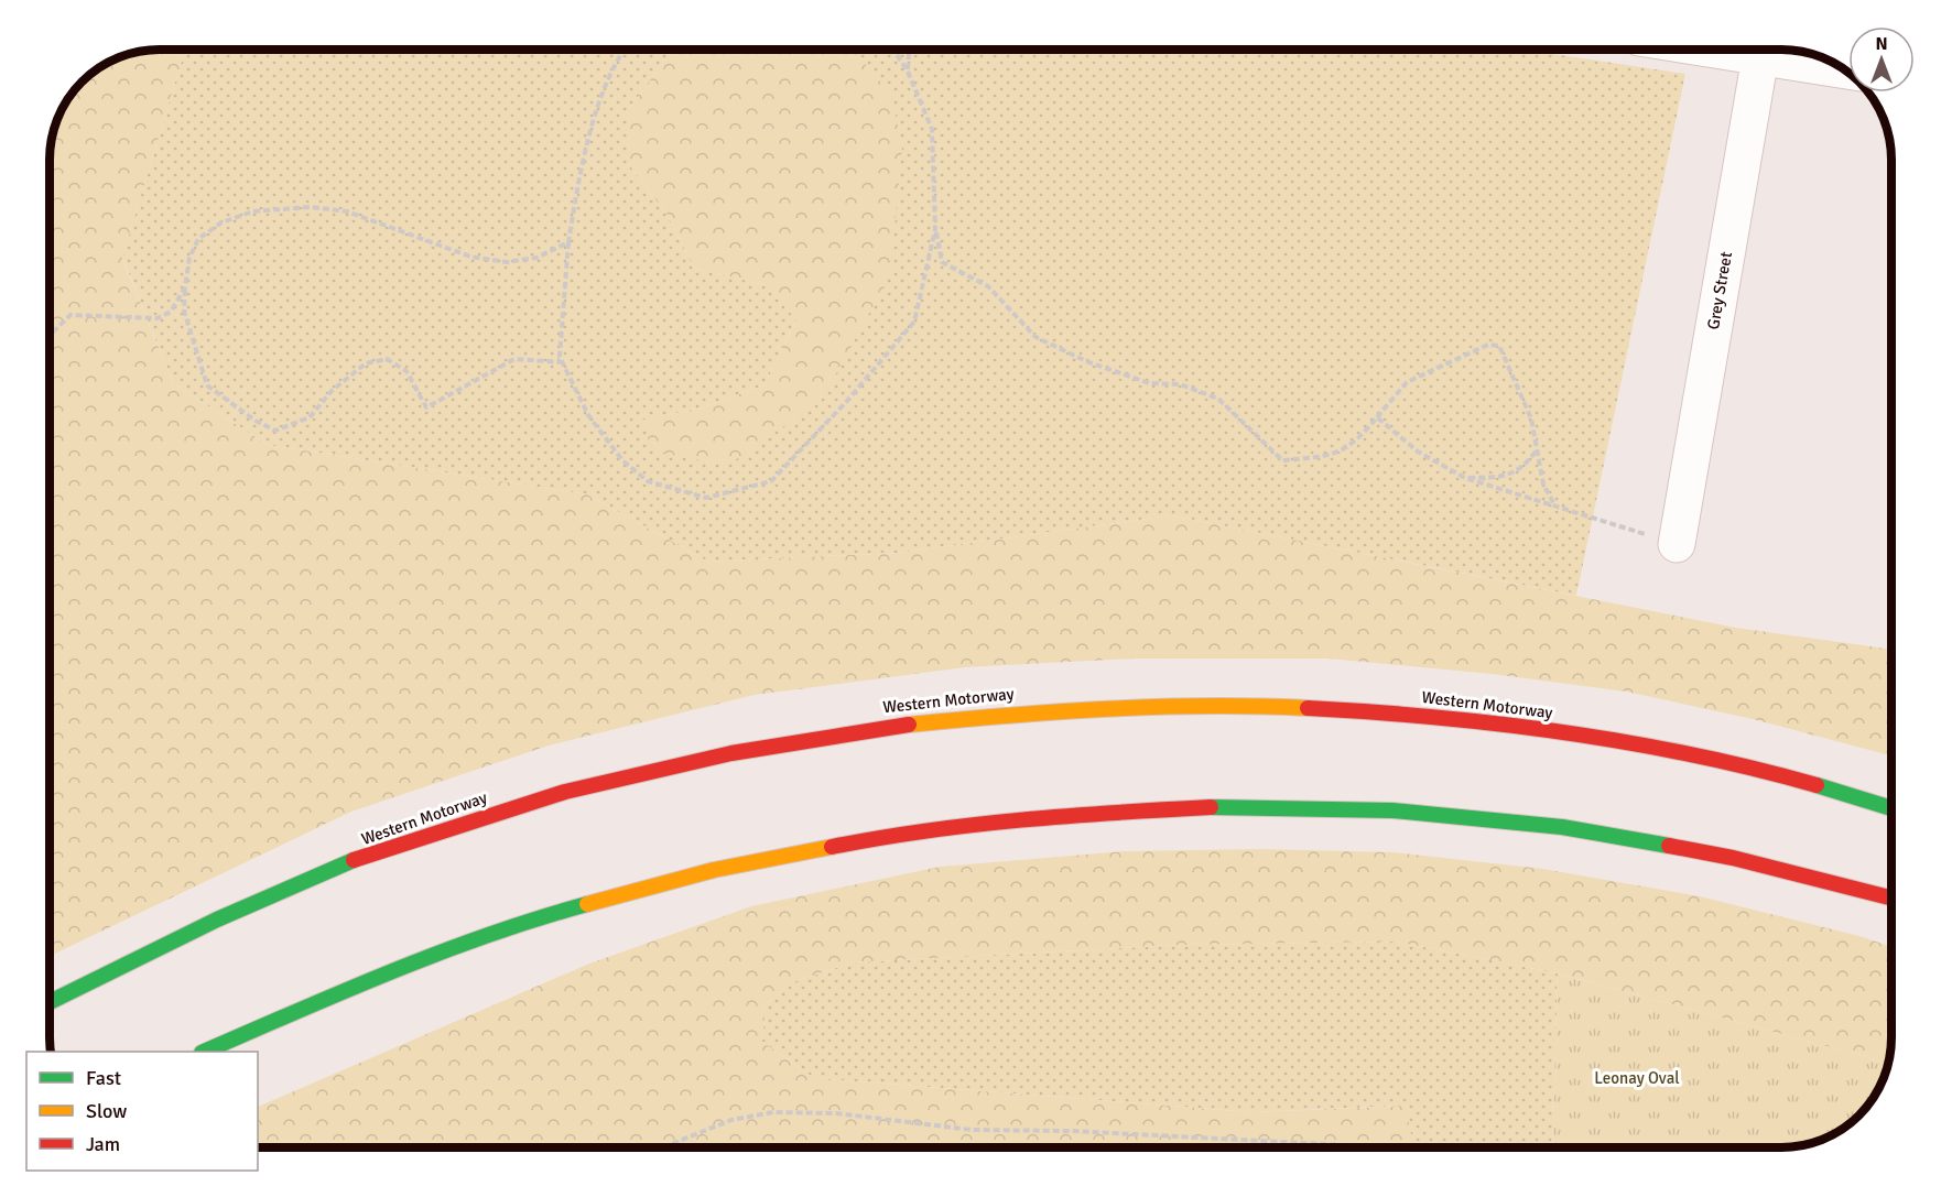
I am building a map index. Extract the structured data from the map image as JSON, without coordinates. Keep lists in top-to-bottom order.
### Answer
{
  "streets": {
    "highway": ["Western Motorway"],
    "street": ["Grey Street"]
  },
  "parks": ["Leonay Oval"],
  "legend": ["Fast", "Slow", "Jam"],
  "north": "top"
}
